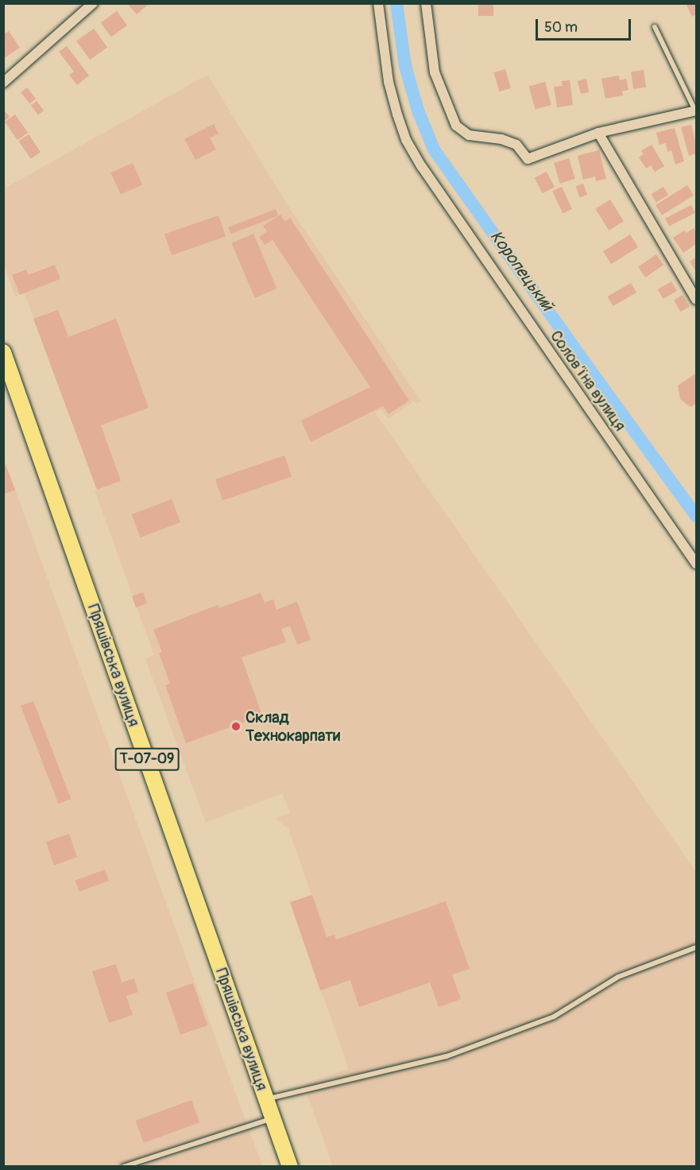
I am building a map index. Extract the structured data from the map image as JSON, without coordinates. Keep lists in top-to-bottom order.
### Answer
{
  "streets": {
    "main road": ["Пряшівська вулиця", "Т-07-09"],
    "street": ["Соловʼїна вулиця"]
  },
  "water": ["Коропецький"],
  "places": ["Склад Технокарпати"],
  "scale_bar": "50 m"
}
